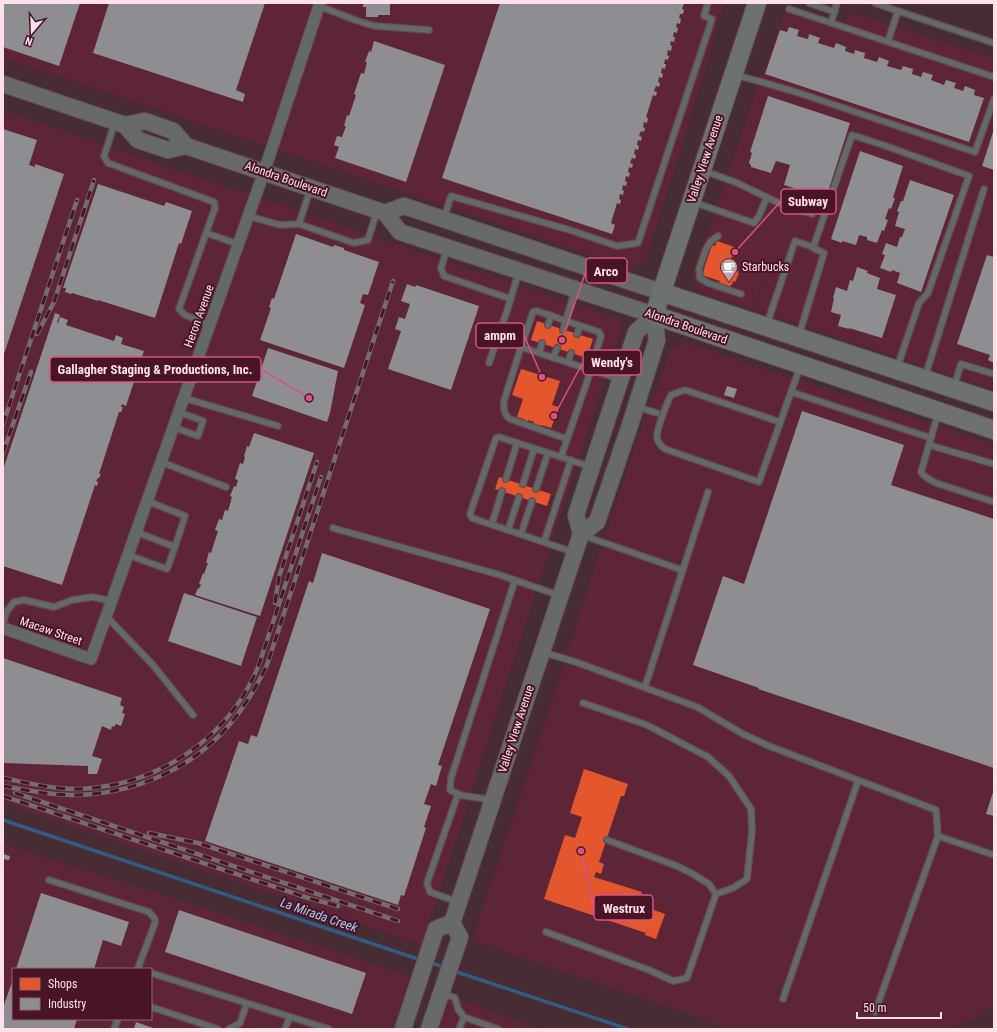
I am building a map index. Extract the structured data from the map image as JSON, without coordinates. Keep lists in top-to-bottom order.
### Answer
{
  "streets": {
    "main road": ["Valley View Avenue", "Alondra Boulevard"],
    "street": ["Heron Avenue", "Macaw Street"]
  },
  "crossings": [
    ["Valley View Avenue", "Alondra Boulevard"],
    ["Alondra Boulevard", "Heron Avenue"],
    ["Heron Avenue", "Macaw Street"]
  ],
  "water": ["La Mirada Creek"],
  "places": {
    "other": [
      "Subway",
      "Arco",
      "ampm",
      "Gallagher Staging & Productions, Inc.",
      "Wendy's",
      "Westrux"
    ],
    "cafe": ["Starbucks"]
  },
  "legend": ["Shops", "Industry"],
  "scale_bar": "50 m",
  "north": "bottom"
}
